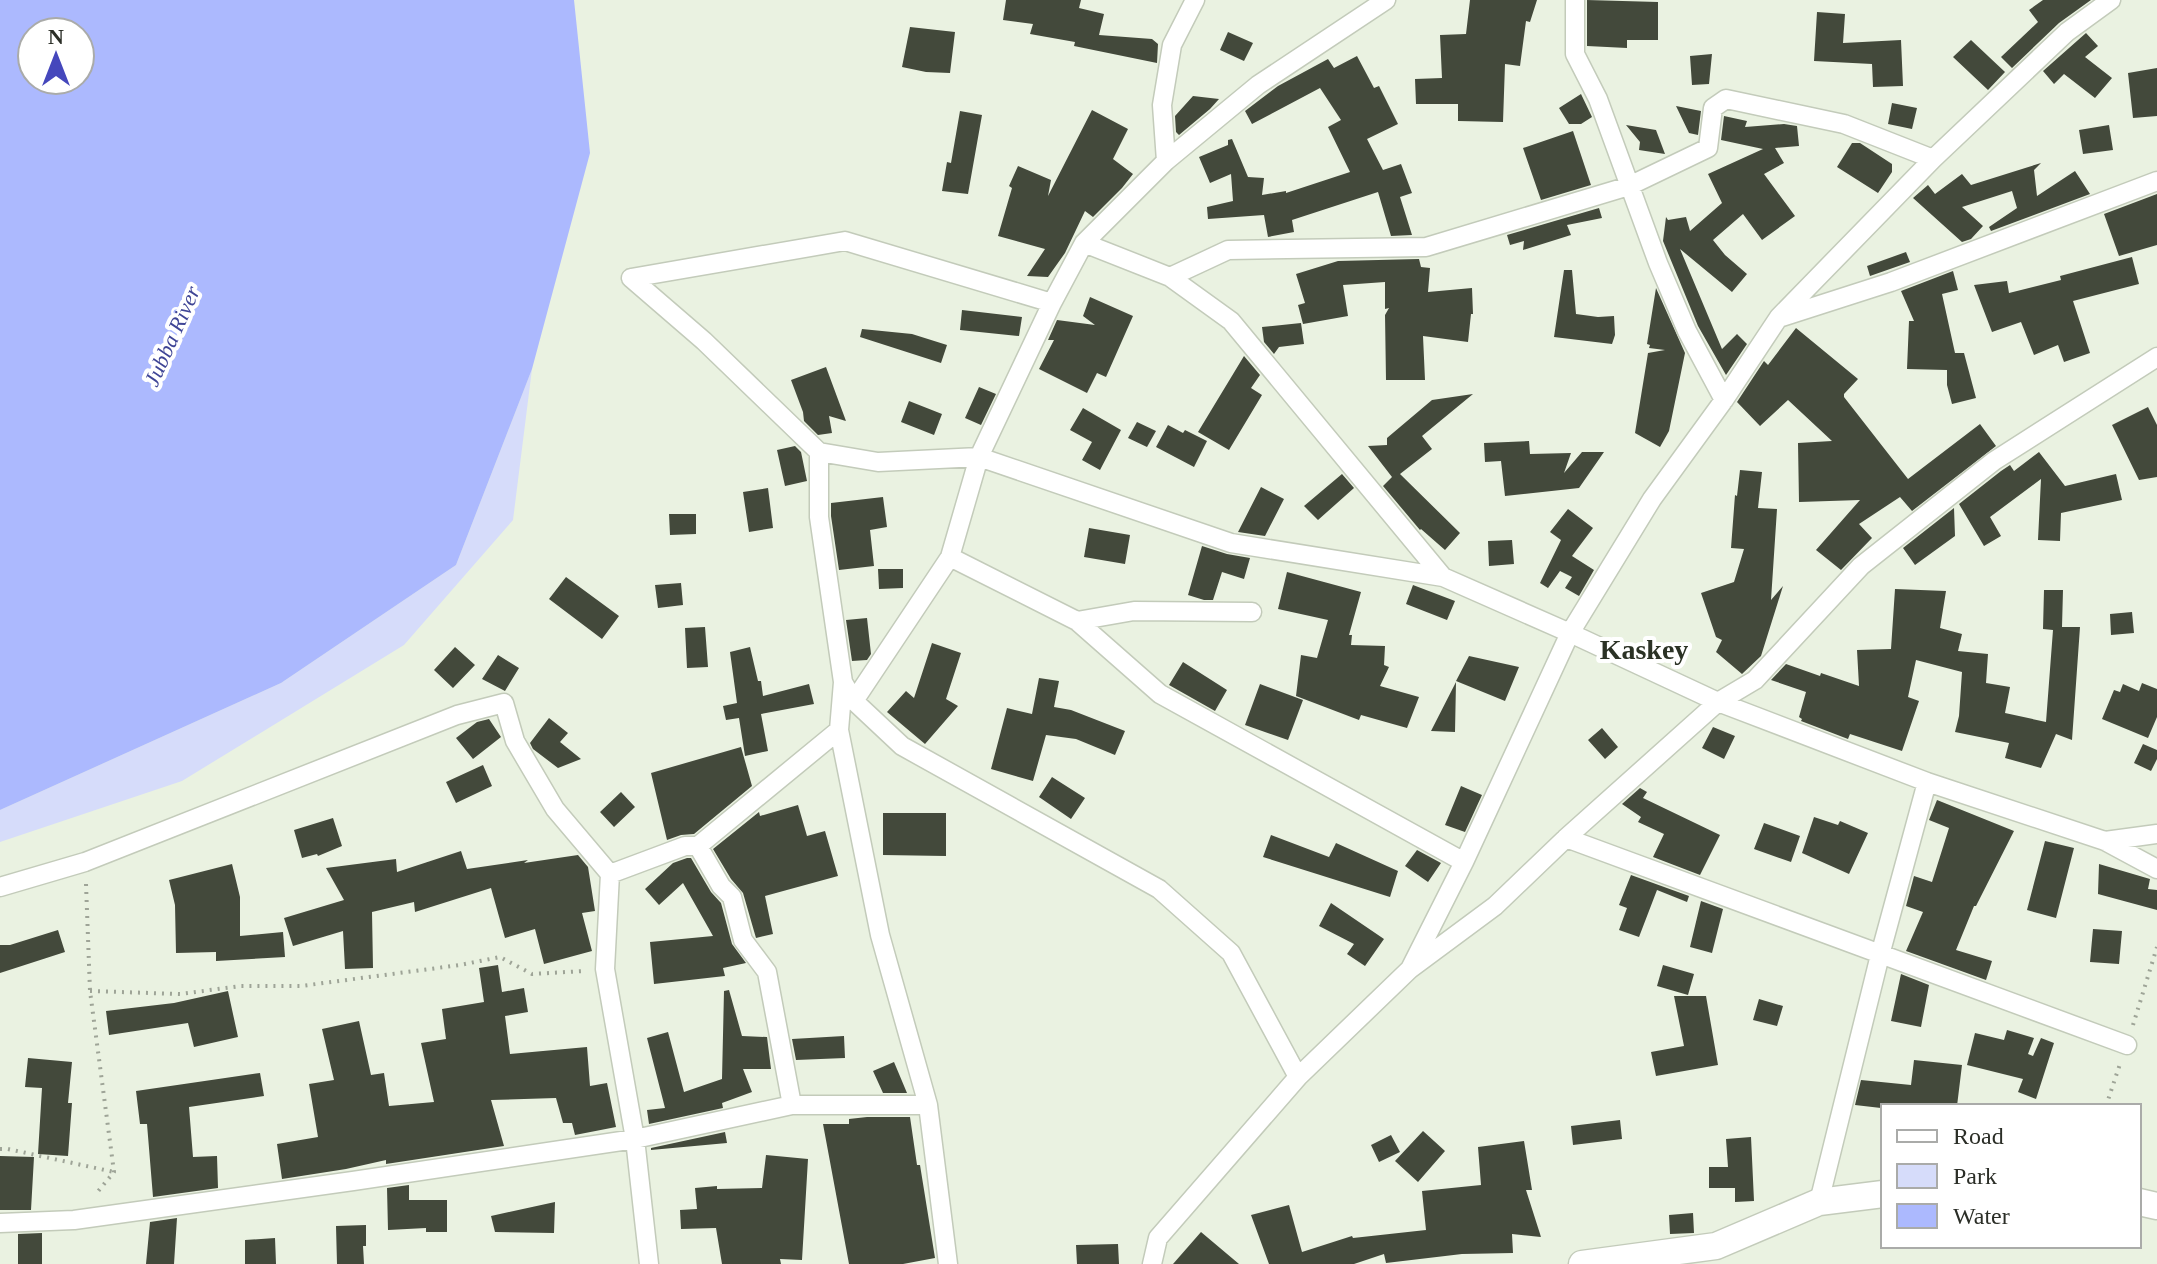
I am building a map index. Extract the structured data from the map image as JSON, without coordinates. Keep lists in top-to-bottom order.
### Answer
{
  "districts": ["Kaskey"],
  "water": ["Jubba River"],
  "legend": ["Road", "Park", "Water"],
  "north": "top"
}
